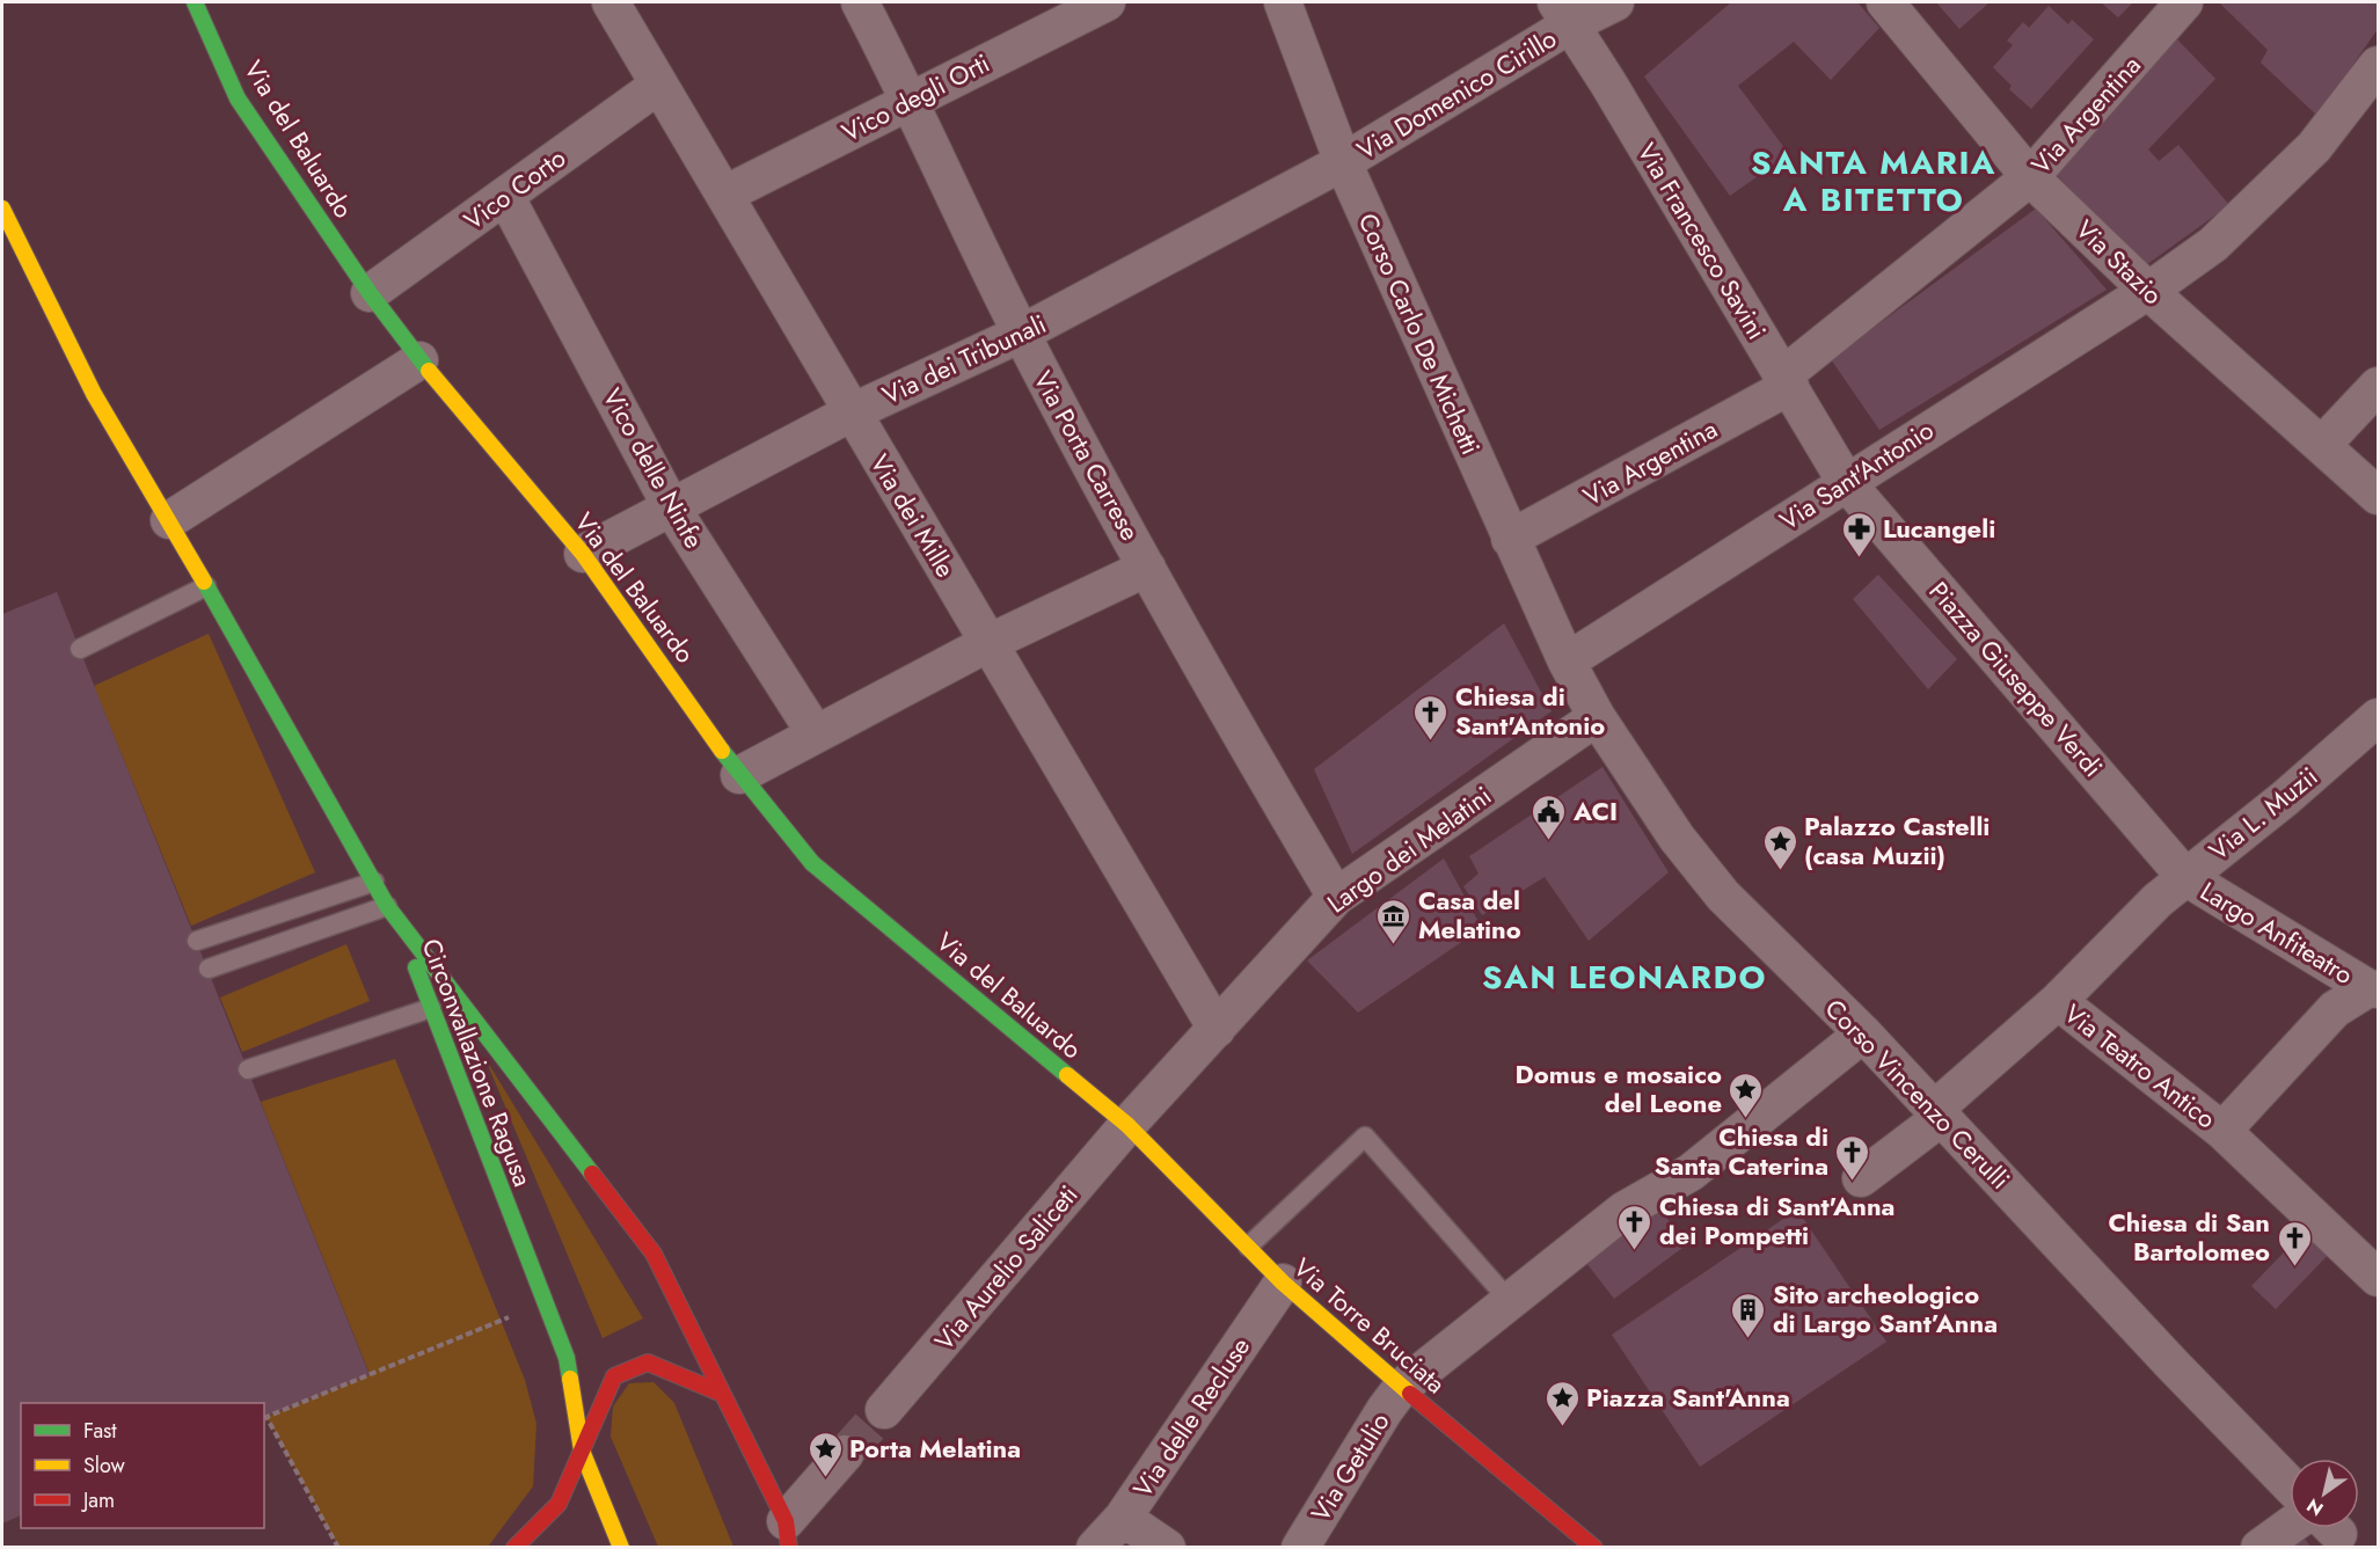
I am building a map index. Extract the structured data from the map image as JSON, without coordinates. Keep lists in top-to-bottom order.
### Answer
{
  "streets": {
    "street": [
      "Via Domenico Cirillo",
      "Vico degli Orti",
      "Via Argentina",
      "Via del Baluardo",
      "Vico Corto",
      "Via Francesco Savini",
      "Via Stazio",
      "Corso Carlo De Michetti",
      "Via dei Tribunali",
      "Via Porta Carrese",
      "Vico delle Ninfe",
      "Via Sant'Antonio",
      "Via dei Mille",
      "Piazza Giuseppe Verdi",
      "Via L. Muzii",
      "Largo dei Melatini",
      "Largo Anfiteatro",
      "Circonvallazione Ragusa",
      "Via Teatro Antico",
      "Corso Vincenzo Cerulli",
      "Via Aurelio Saliceti",
      "Via Torre Bruciata",
      "Via delle Recluse",
      "Via Getulio"
    ]
  },
  "crossings": [
    ["Via Domenico Cirillo", "Via Francesco Savini"],
    ["Via Domenico Cirillo", "Corso Carlo De Michetti"],
    ["Via Domenico Cirillo", "Via dei Tribunali"],
    ["Vico degli Orti", "Via Porta Carrese"],
    ["Vico degli Orti", "Via dei Mille"],
    ["Via Argentina", "Via Francesco Savini"],
    ["Via Argentina", "Via Stazio"],
    ["Via Argentina", "Corso Carlo De Michetti"],
    ["Via del Baluardo", "Vico Corto"],
    ["Via del Baluardo", "Via dei Tribunali"],
    ["Via del Baluardo", "Largo dei Melatini"],
    ["Via del Baluardo", "Via Aurelio Saliceti"],
    ["Via del Baluardo", "Via Torre Bruciata"],
    ["Vico Corto", "Vico delle Ninfe"],
    ["Vico Corto", "Via dei Mille"],
    ["Via Francesco Savini", "Via Sant'Antonio"],
    ["Via Francesco Savini", "Piazza Giuseppe Verdi"],
    ["Via Stazio", "Via Sant'Antonio"],
    ["Corso Carlo De Michetti", "Via dei Tribunali"],
    ["Corso Carlo De Michetti", "Via Sant'Antonio"],
    ["Corso Carlo De Michetti", "Corso Vincenzo Cerulli"],
    ["Via dei Tribunali", "Via Porta Carrese"],
    ["Via dei Tribunali", "Vico delle Ninfe"],
    ["Via dei Tribunali", "Via dei Mille"],
    ["Via Porta Carrese", "Largo dei Melatini"],
    ["Via Sant'Antonio", "Piazza Giuseppe Verdi"],
    ["Via Sant'Antonio", "Corso Vincenzo Cerulli"],
    ["Via dei Mille", "Largo dei Melatini"],
    ["Piazza Giuseppe Verdi", "Via L. Muzii"],
    ["Piazza Giuseppe Verdi", "Largo Anfiteatro"],
    ["Via L. Muzii", "Largo Anfiteatro"],
    ["Via L. Muzii", "Via Teatro Antico"],
    ["Via L. Muzii", "Corso Vincenzo Cerulli"],
    ["Largo dei Melatini", "Corso Vincenzo Cerulli"],
    ["Largo dei Melatini", "Via Aurelio Saliceti"],
    ["Largo dei Melatini", "Via Torre Bruciata"],
    ["Corso Vincenzo Cerulli", "Via Getulio"],
    ["Via Aurelio Saliceti", "Via Torre Bruciata"],
    ["Via Torre Bruciata", "Via delle Recluse"],
    ["Via Torre Bruciata", "Via Getulio"]
  ],
  "districts": ["SANTA MARIA A BITETTO", "SAN LEONARDO"],
  "places": {
    "pharmacy": ["Lucangeli"],
    "church": [
      "Chiesa di Sant'Antonio",
      "Chiesa di Santa Caterina",
      "Chiesa di Sant'Anna dei Pompetti",
      "Chiesa di San Bartolomeo"
    ],
    "public building": ["ACI"],
    "place": [
      "Palazzo Castelli (casa Muzii)",
      "Domus e mosaico del Leone",
      "Piazza Sant'Anna",
      "Porta Melatina"
    ],
    "museum": ["Casa del Melatino"],
    "building": ["Sito archeologico di Largo Sant’Anna"]
  },
  "legend": ["Fast", "Slow", "Jam"],
  "north": "bottom left"
}
